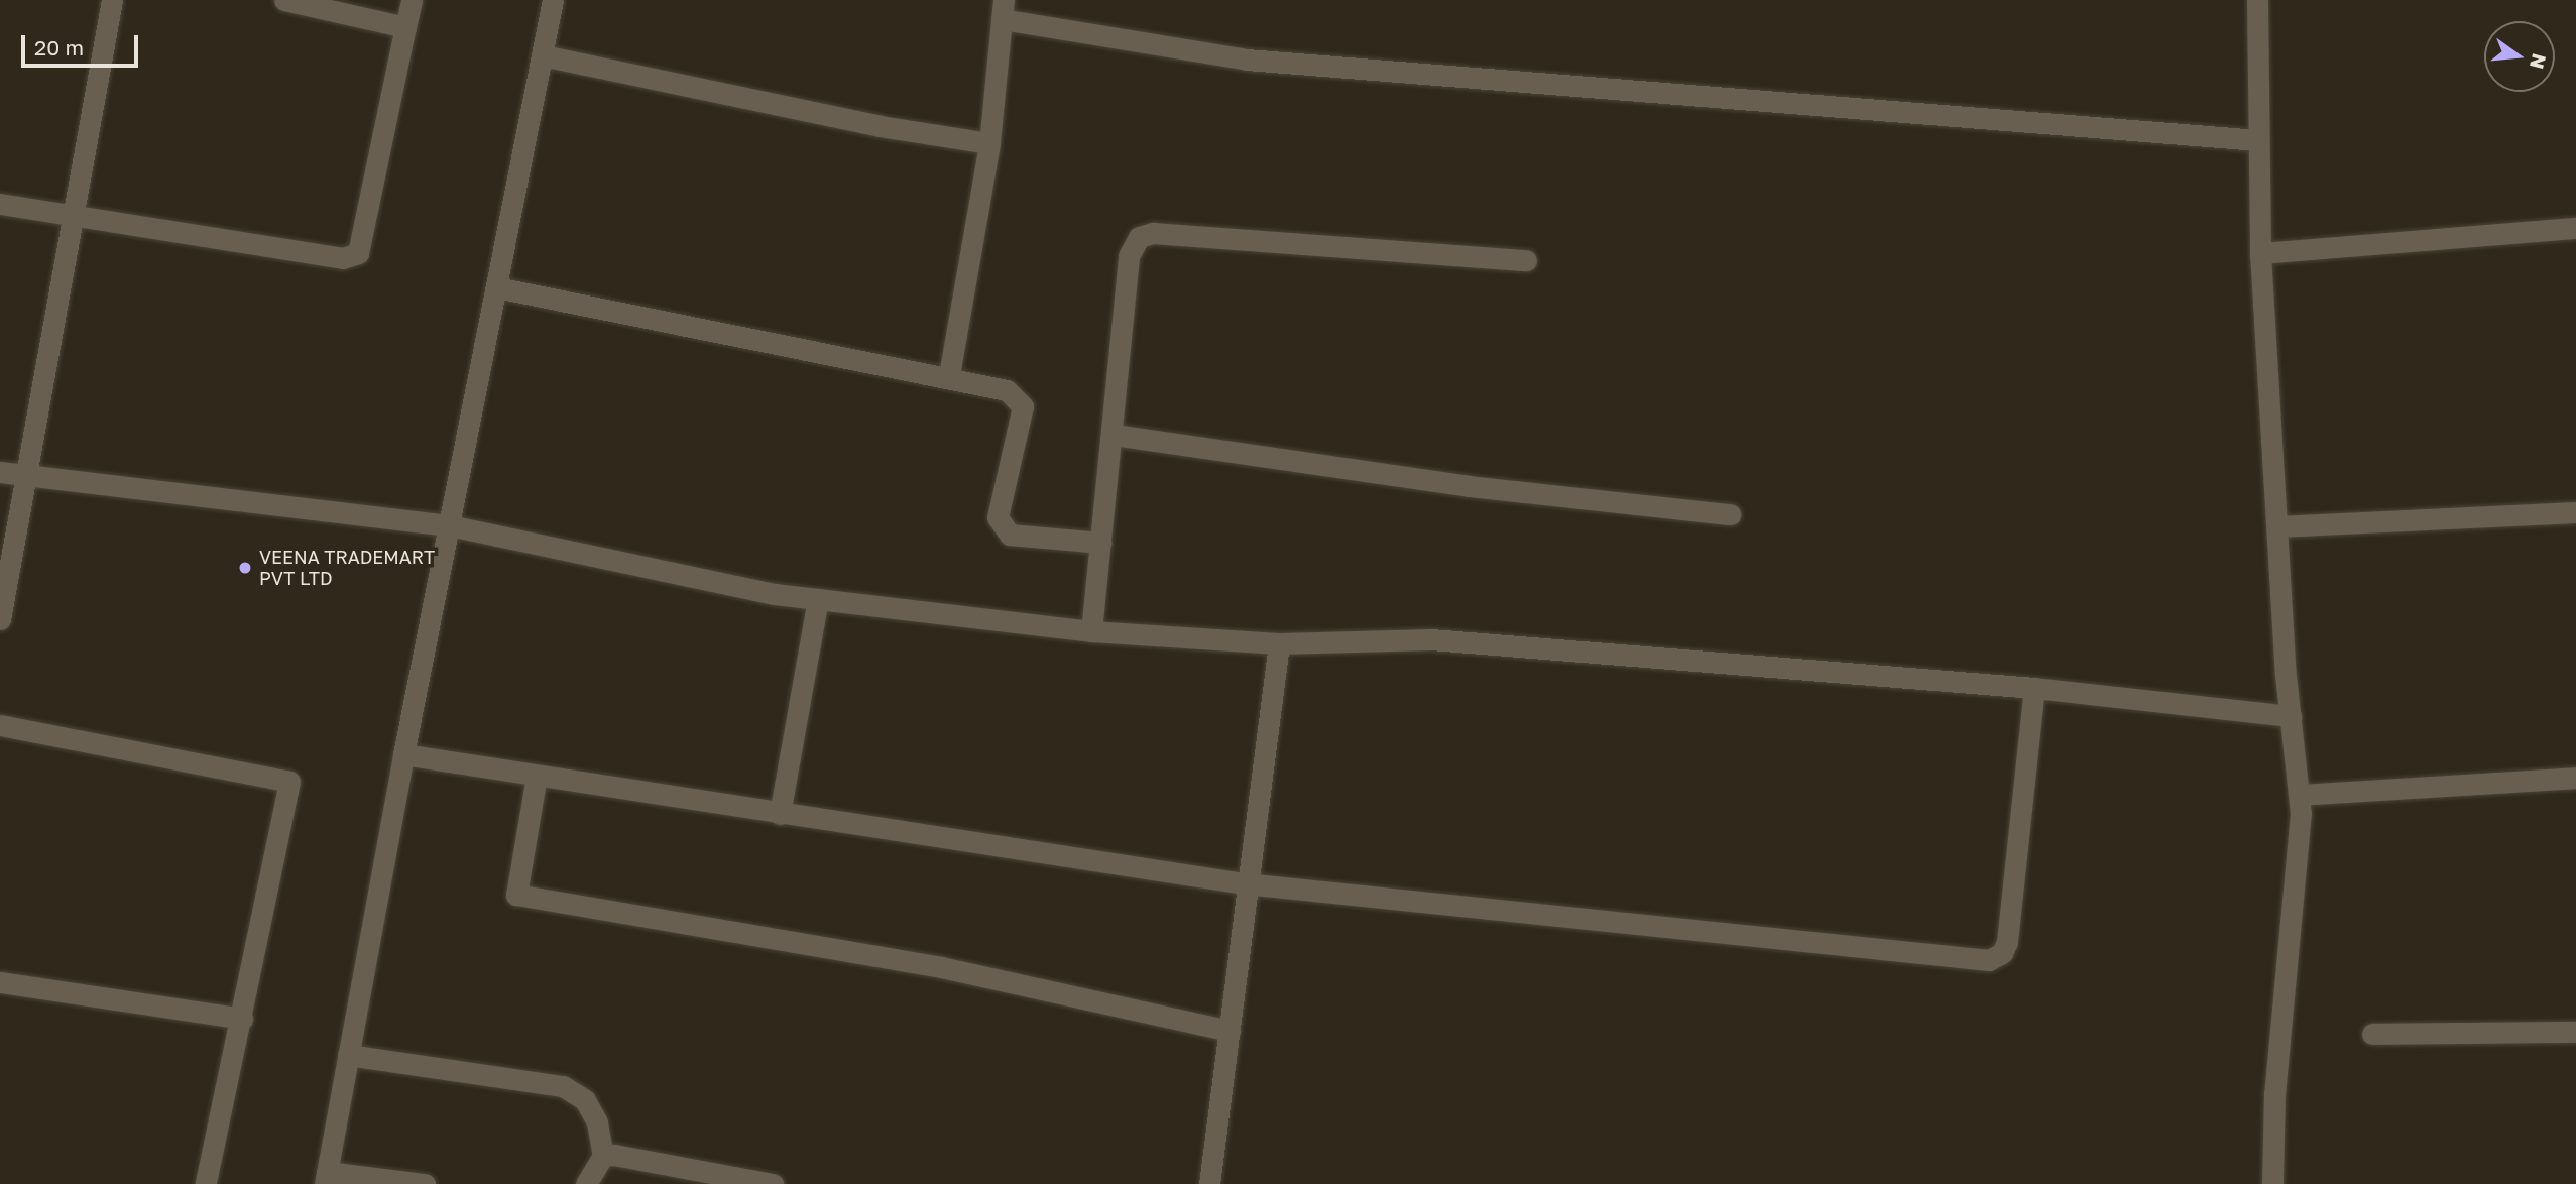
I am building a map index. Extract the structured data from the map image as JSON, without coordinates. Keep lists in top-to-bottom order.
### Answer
{
  "places": ["VEENA TRADEMART PVT LTD"],
  "scale_bar": "20 m",
  "north": "right"
}
